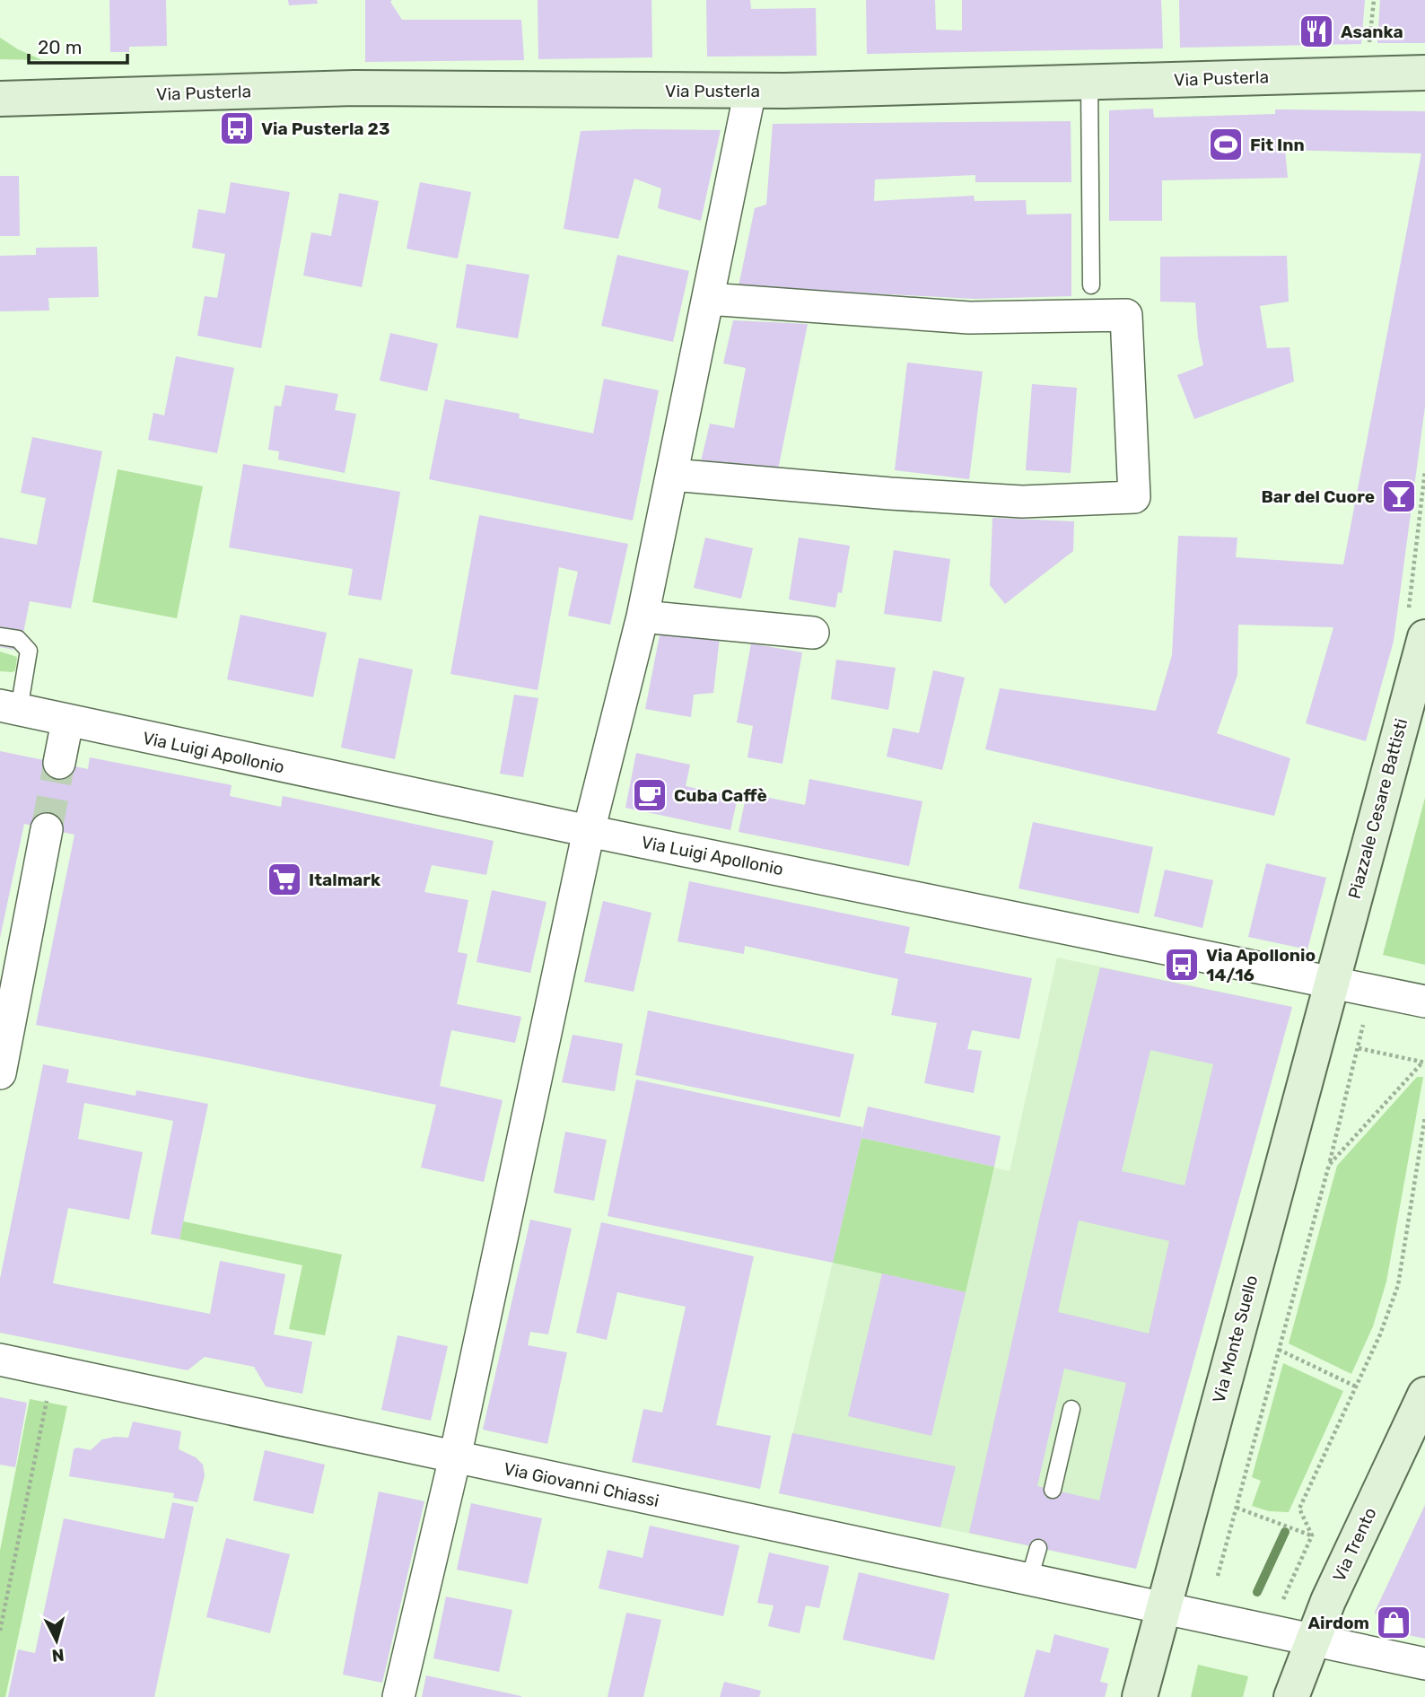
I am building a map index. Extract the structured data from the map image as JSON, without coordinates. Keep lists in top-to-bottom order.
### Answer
{
  "streets": {
    "main road": [
      "Via Pusterla",
      "Piazzale Cesare Battisti",
      "Via Monte Suello",
      "Via Trento"
    ],
    "street": ["Via Luigi Apollonio", "Via Giovanni Chiassi"]
  },
  "crossings": [
    ["Via Luigi Apollonio", "Piazzale Cesare Battisti"],
    ["Via Luigi Apollonio", "Via Monte Suello"],
    ["Piazzale Cesare Battisti", "Via Monte Suello"],
    ["Via Monte Suello", "Via Giovanni Chiassi"],
    ["Via Giovanni Chiassi", "Via Trento"]
  ],
  "places": {
    "restaurant": ["Asanka"],
    "bus stop": ["Via Pusterla 23", "Via Apollonio 14/16"],
    "sports": ["Fit Inn"],
    "bar": ["Bar del Cuore"],
    "cafe": ["Cuba Caffè"],
    "supermarket": ["Italmark"],
    "shop": ["Airdom"]
  },
  "scale_bar": "20 m",
  "north": "bottom"
}
